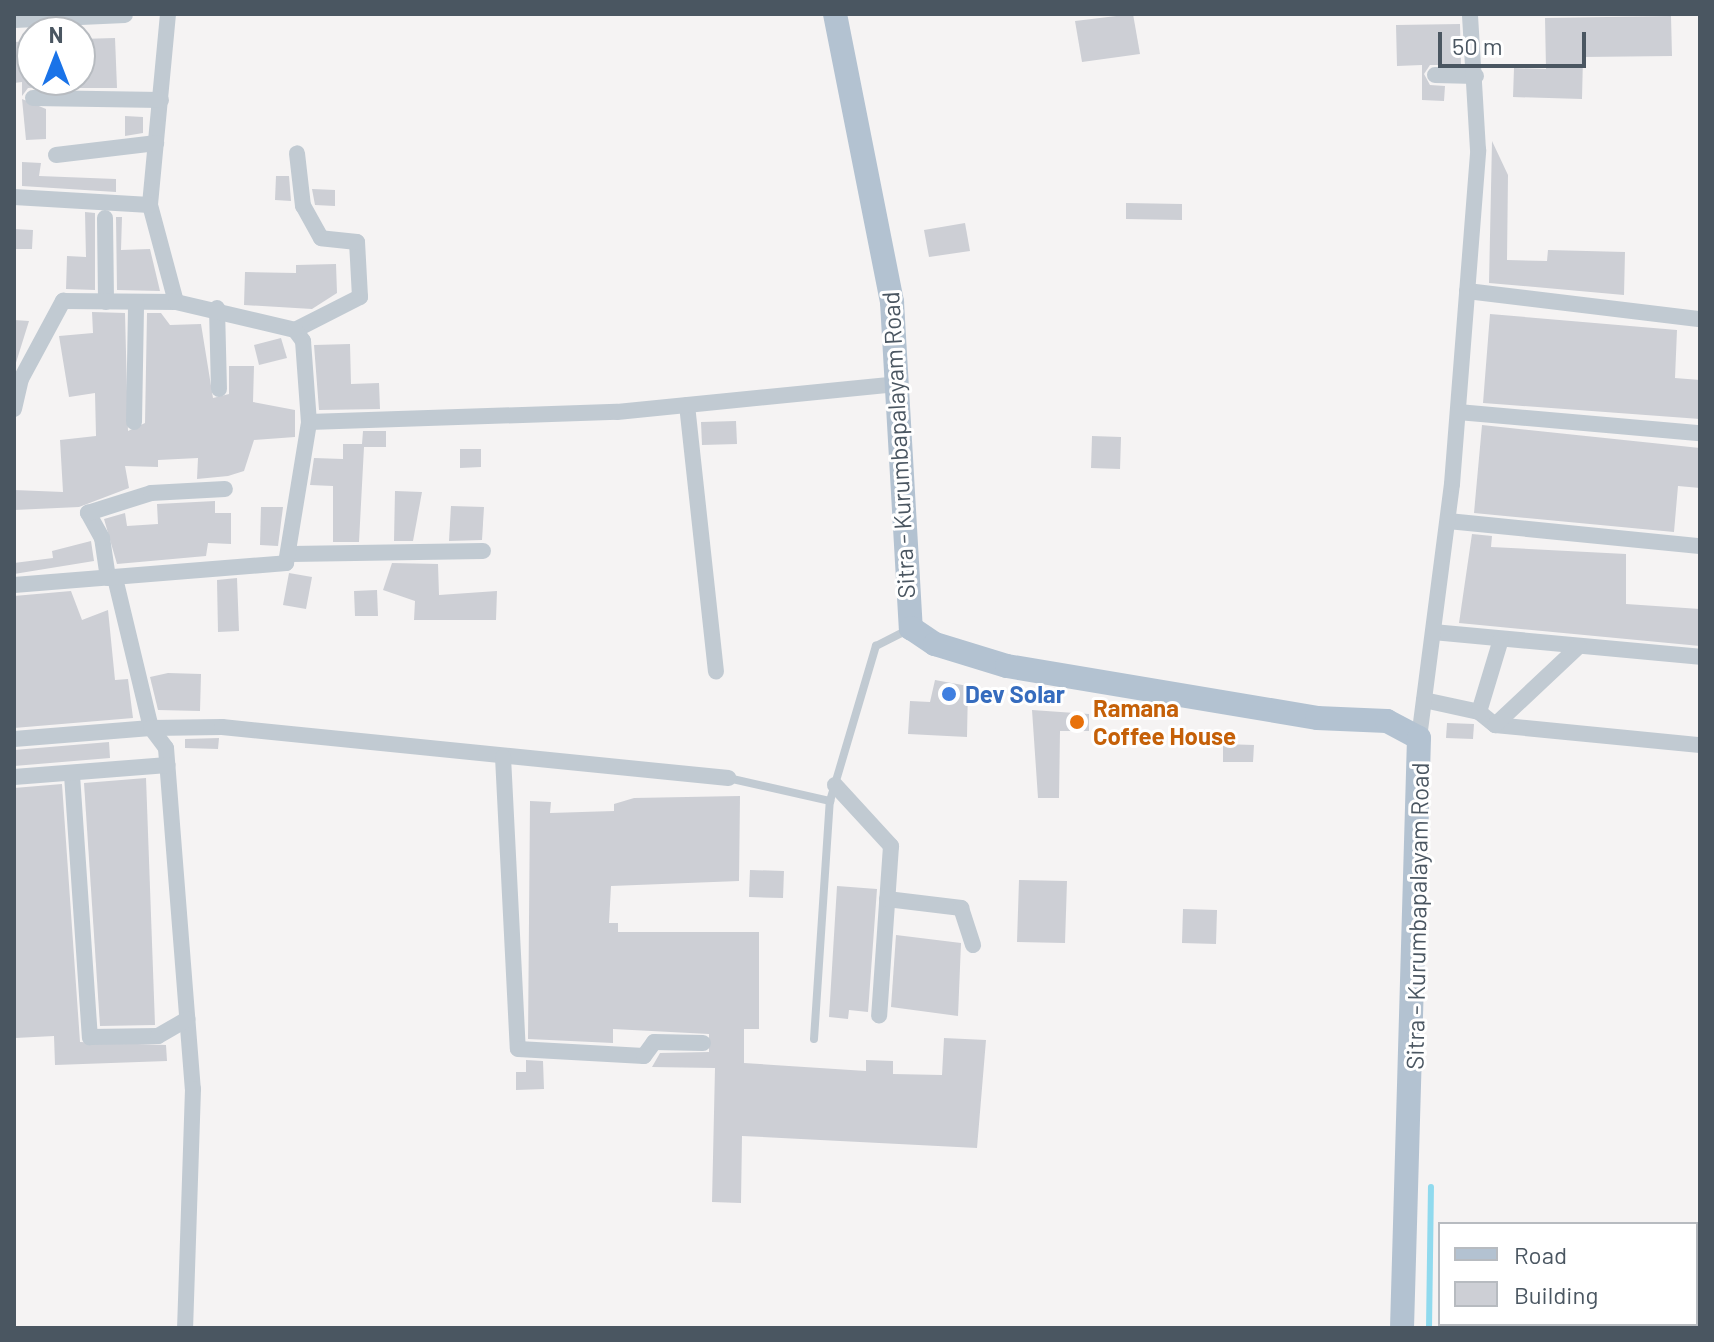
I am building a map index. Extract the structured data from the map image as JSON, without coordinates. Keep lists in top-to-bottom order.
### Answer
{
  "streets": {
    "main road": ["Sitra - Kurumbapalayam Road"]
  },
  "places": ["Dev Solar", "Ramana Coffee House"],
  "legend": ["Road", "Building"],
  "scale_bar": "50 m",
  "north": "top"
}
